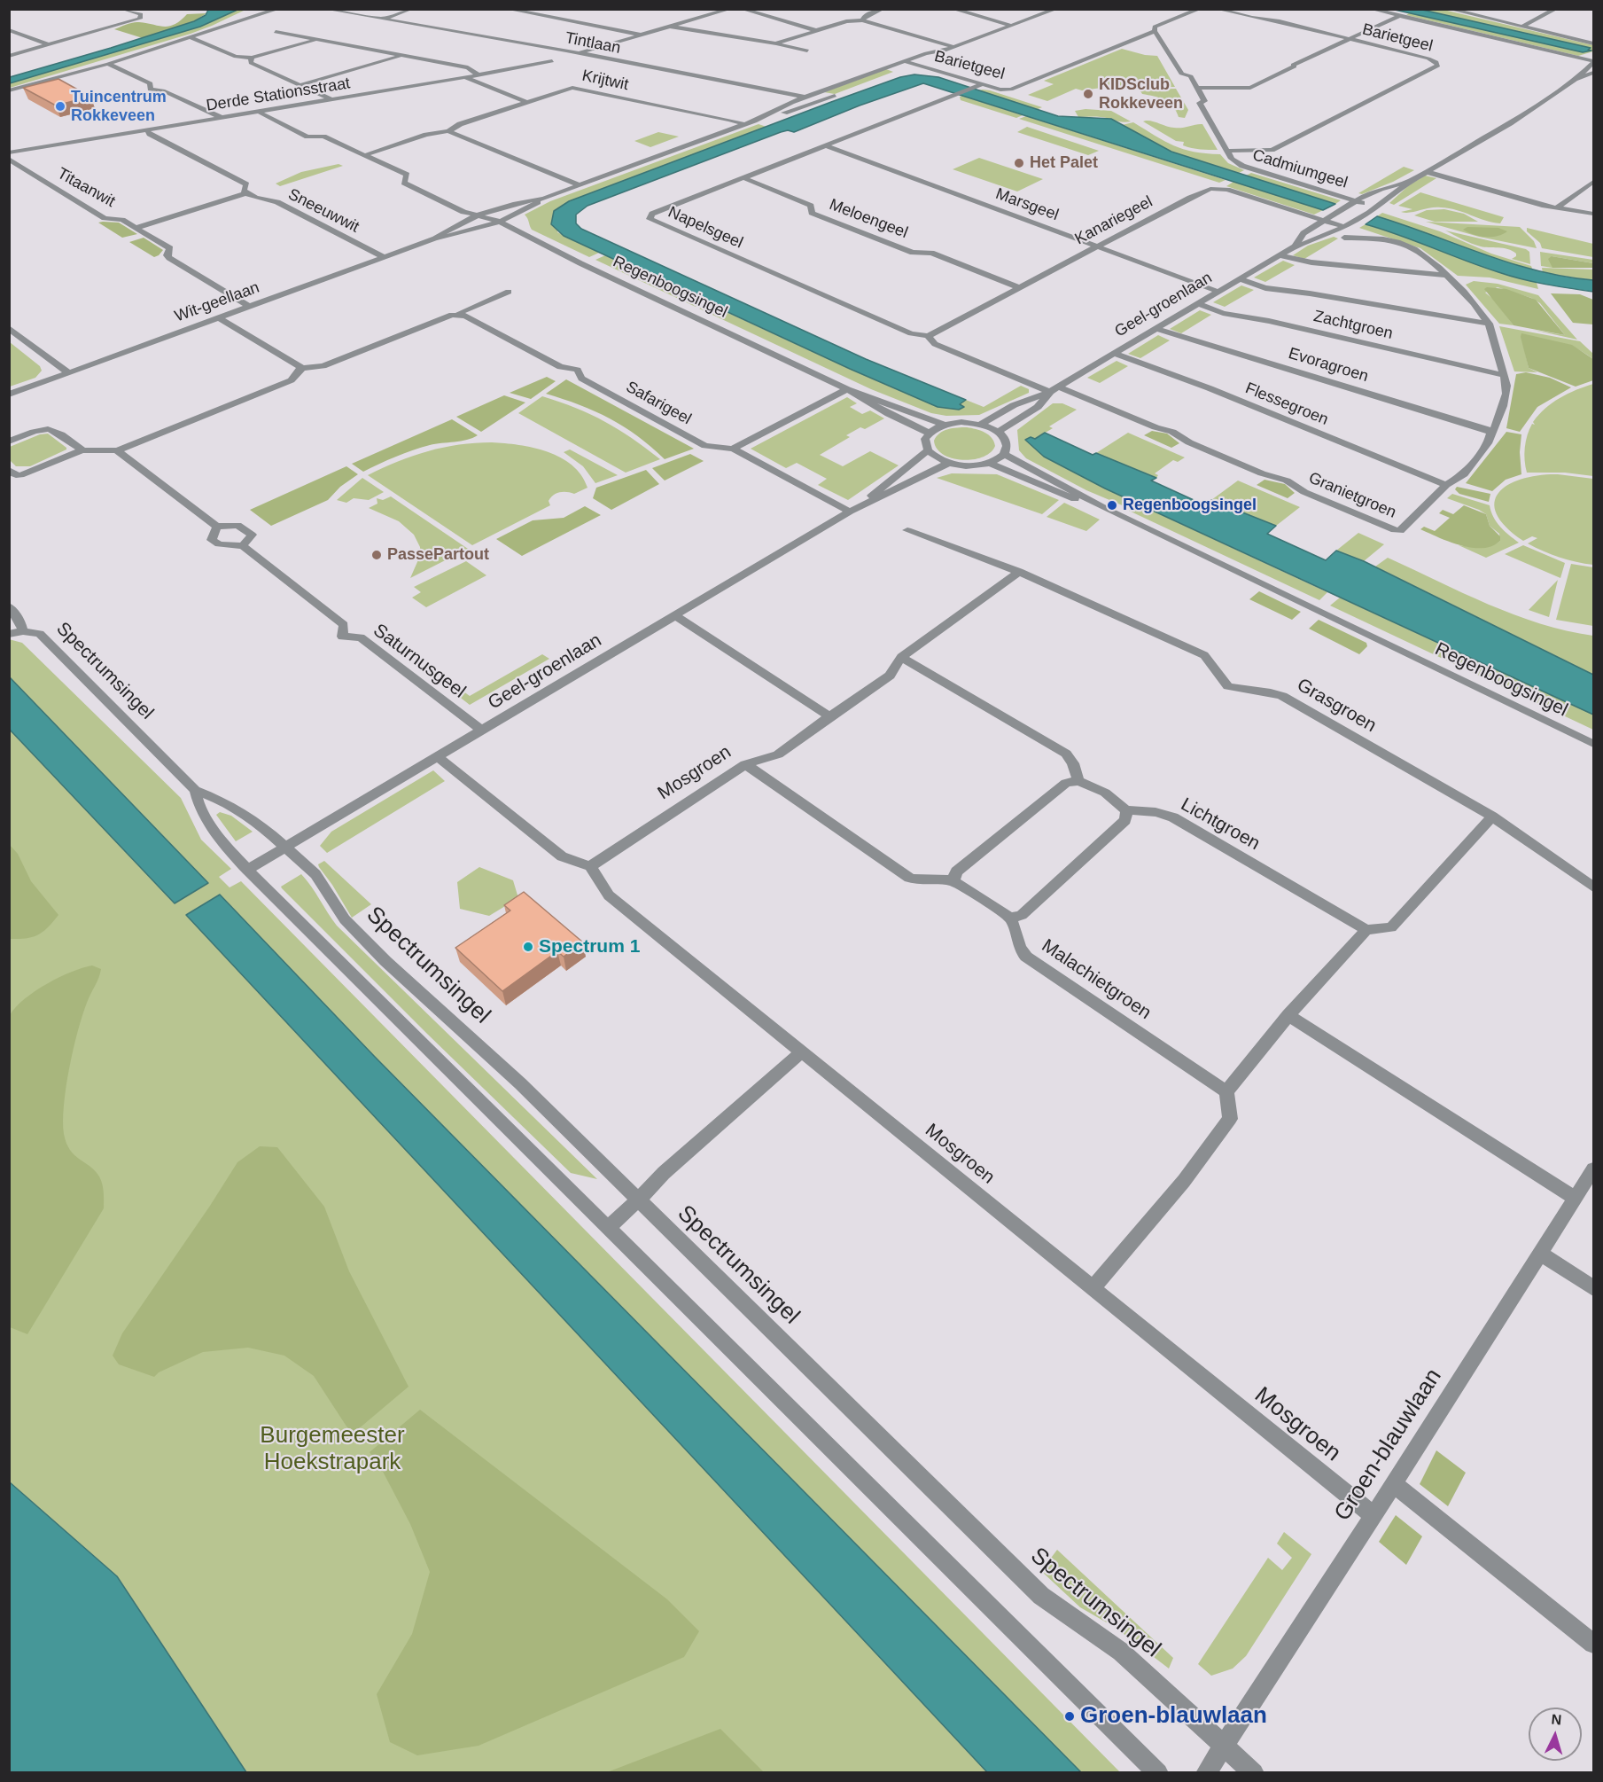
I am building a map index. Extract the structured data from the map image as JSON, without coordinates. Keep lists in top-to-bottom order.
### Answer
{
  "streets": {
    "street": [
      "Barietgeel",
      "Tintlaan",
      "Krijtwit",
      "Derde Stationsstraat",
      "Cadmiumgeel",
      "Titaanwit",
      "Marsgeel",
      "Sneeuwwit",
      "Meloengeel",
      "Kanariegeel",
      "Napelsgeel",
      "Regenboogsingel",
      "Wit-geellaan",
      "Geel-groenlaan",
      "Zachtgroen",
      "Evoragroen",
      "Safarigeel",
      "Flessegroen",
      "Granietgroen",
      "Saturnusgeel",
      "Spectrumsingel",
      "Grasgroen",
      "Mosgroen",
      "Lichtgroen",
      "Malachietgroen",
      "Groen-blauwlaan"
    ]
  },
  "crossings": [
    ["Barietgeel", "Cadmiumgeel"],
    ["Barietgeel", "Napelsgeel"],
    ["Barietgeel", "Wit-geellaan"],
    ["Tintlaan", "Wit-geellaan"],
    ["Krijtwit", "Regenboogsingel"],
    ["Krijtwit", "Wit-geellaan"],
    ["Cadmiumgeel", "Geel-groenlaan"],
    ["Titaanwit", "Wit-geellaan"],
    ["Marsgeel", "Kanariegeel"],
    ["Marsgeel", "Napelsgeel"],
    ["Marsgeel", "Geel-groenlaan"],
    ["Sneeuwwit", "Wit-geellaan"],
    ["Meloengeel", "Kanariegeel"],
    ["Meloengeel", "Napelsgeel"],
    ["Kanariegeel", "Napelsgeel"],
    ["Kanariegeel", "Geel-groenlaan"],
    ["Napelsgeel", "Geel-groenlaan"],
    ["Napelsgeel", "Granietgroen"],
    ["Regenboogsingel", "Wit-geellaan"],
    ["Geel-groenlaan", "Zachtgroen"],
    ["Geel-groenlaan", "Evoragroen"],
    ["Geel-groenlaan", "Safarigeel"],
    ["Geel-groenlaan", "Flessegroen"],
    ["Geel-groenlaan", "Granietgroen"],
    ["Geel-groenlaan", "Saturnusgeel"],
    ["Geel-groenlaan", "Spectrumsingel"],
    ["Zachtgroen", "Granietgroen"],
    ["Evoragroen", "Granietgroen"],
    ["Flessegroen", "Granietgroen"],
    ["Spectrumsingel", "Groen-blauwlaan"],
    ["Mosgroen", "Groen-blauwlaan"]
  ],
  "parks": ["Burgemeester Hoekstrapark"],
  "places": [
    "KIDSclub Rokkeveen",
    "Tuincentrum Rokkeveen",
    "Het Palet",
    "Regenboogsingel",
    "PassePartout",
    "Spectrum 1",
    "Groen-blauwlaan"
  ],
  "north": "top"
}
